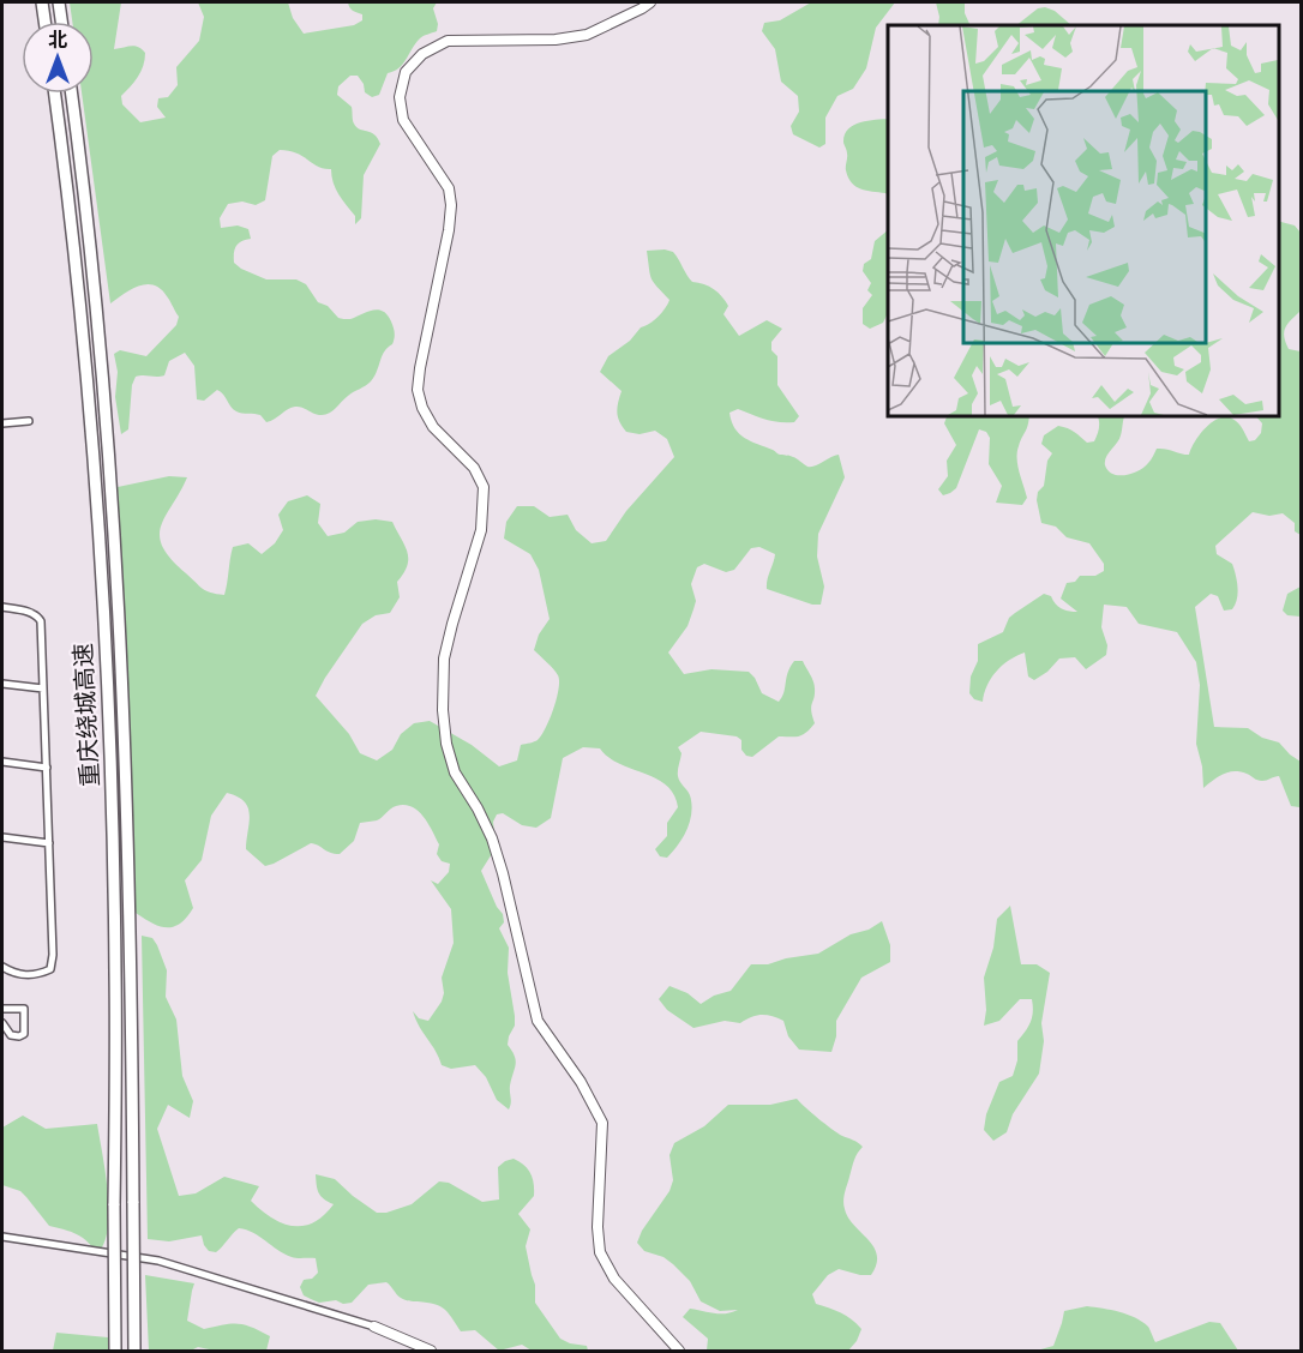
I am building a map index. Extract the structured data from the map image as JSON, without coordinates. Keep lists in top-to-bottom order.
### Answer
{
  "streets": {
    "highway": ["重庆绕城高速"]
  },
  "north": "top"
}
